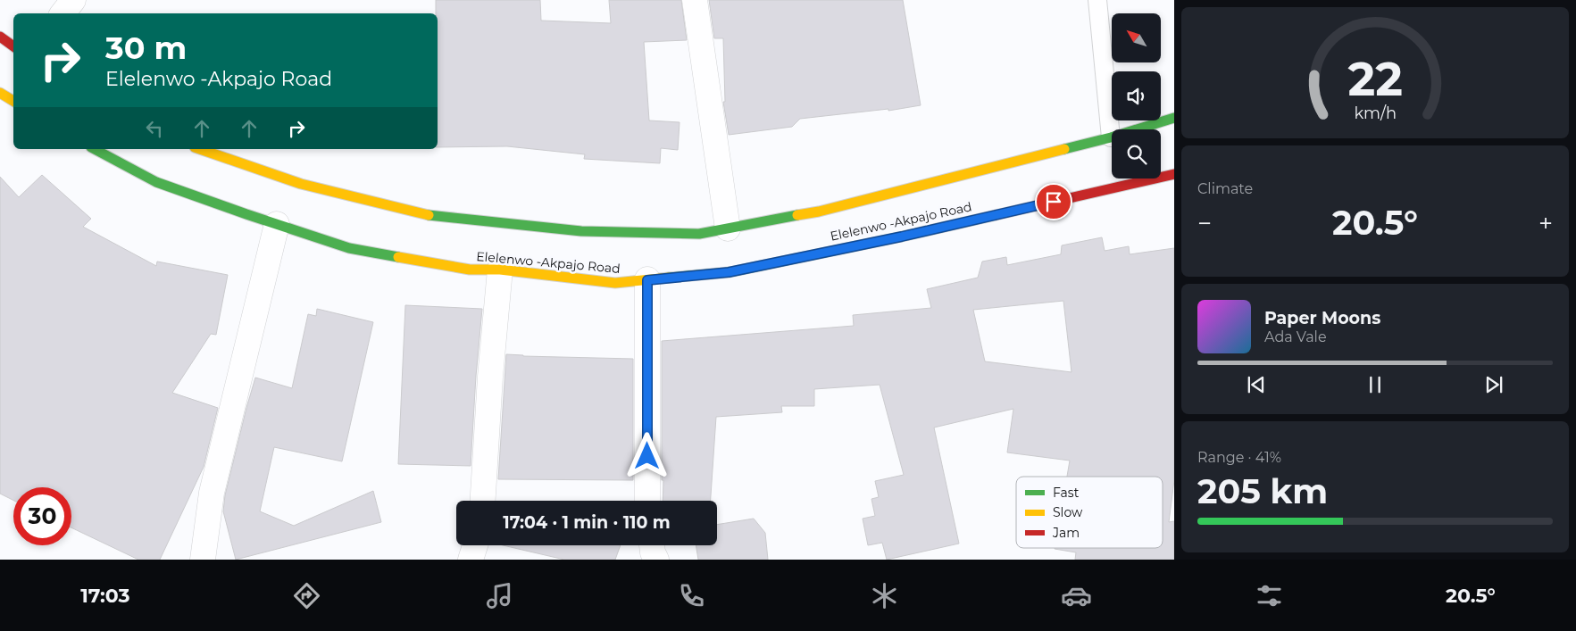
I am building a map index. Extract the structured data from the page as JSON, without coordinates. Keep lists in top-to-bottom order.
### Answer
{
  "streets": {
    "main road": ["Elelenwo -Akpajo Road"]
  },
  "legend": ["Fast", "Slow", "Jam"],
  "north": "top left",
  "page": {
    "turn": ["30 m", "Elelenwo -Akpajo Road"],
    "tile": [
      "Climate",
      ["Range · 41%", "205 km"]
    ],
    "heat": ["−", "20.5°", "+"],
    "song": ["Paper Moons", "Ada Vale"],
    "limit": "30",
    "trip": "17:04 · 1 min · 110 m",
    "tabs": ["17:03", "20.5°"],
    "gauge": ["22", "km/h"]
  }
}
